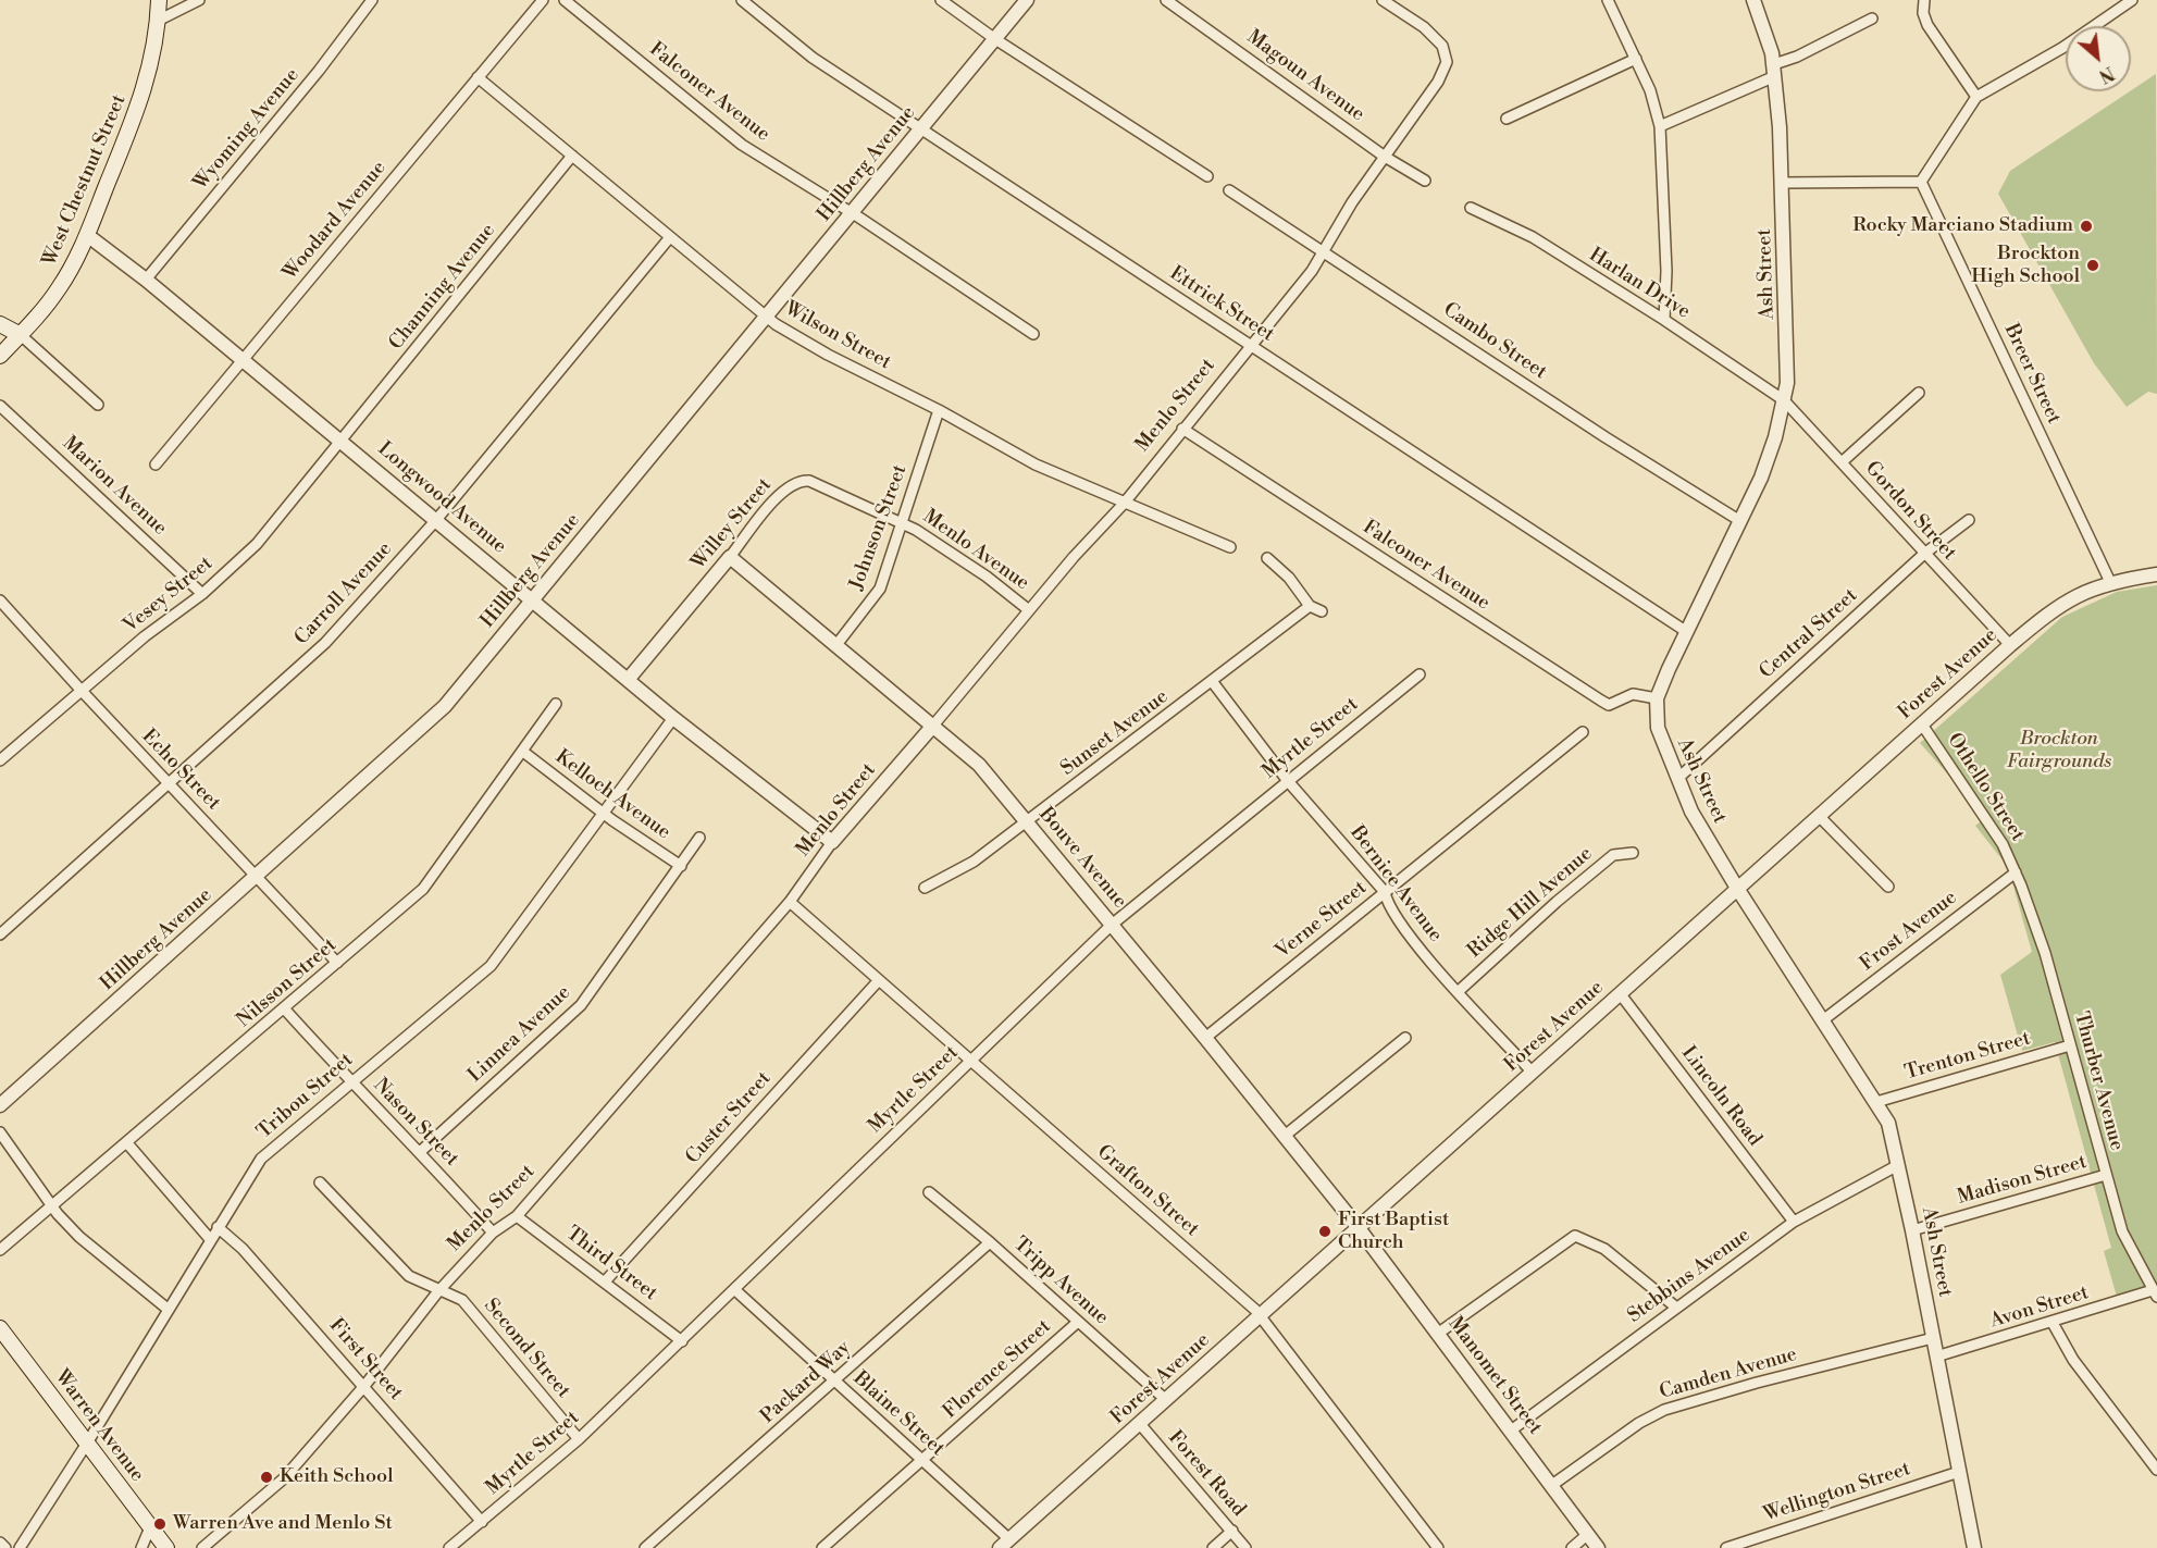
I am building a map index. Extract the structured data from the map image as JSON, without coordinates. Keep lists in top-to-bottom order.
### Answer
{
  "streets": {
    "main road": ["West Chestnut Street", "Warren Avenue"],
    "street": [
      "Magoun Avenue",
      "Falconer Avenue",
      "Wyoming Avenue",
      "Hillberg Avenue",
      "Woodard Avenue",
      "Ash Street",
      "Harlan Drive",
      "Channing Avenue",
      "Ettrick Street",
      "Wilson Street",
      "Cambo Street",
      "Breer Street",
      "Menlo Street",
      "Marion Avenue",
      "Longwood Avenue",
      "Gordon Street",
      "Willey Street",
      "Johnson Street",
      "Menlo Avenue",
      "Carroll Avenue",
      "Vesey Street",
      "Central Street",
      "Forest Avenue",
      "Sunset Avenue",
      "Myrtle Street",
      "Echo Street",
      "Othello Street",
      "Kelloch Avenue",
      "Bouve Avenue",
      "Bernice Avenue",
      "Ridge Hill Avenue",
      "Verne Street",
      "Frost Avenue",
      "Nilsson Street",
      "Linnea Avenue",
      "Trenton Street",
      "Thurber Avenue",
      "Tribou Street",
      "Lincoln Road",
      "Custer Street",
      "Nason Street",
      "Madison Street",
      "Grafton Street",
      "Third Street",
      "Stebbins Avenue",
      "Tripp Avenue",
      "Avon Street",
      "Second Street",
      "First Street",
      "Florence Street",
      "Camden Avenue",
      "Manomet Street",
      "Packard Way",
      "Blaine Street",
      "Forest Road",
      "Wellington Street"
    ]
  },
  "crossings": [
    ["Magoun Avenue", "Menlo Street"],
    ["Falconer Avenue", "Hillberg Avenue"],
    ["Falconer Avenue", "Ash Street"],
    ["Falconer Avenue", "Menlo Street"],
    ["Wyoming Avenue", "Longwood Avenue"],
    ["Hillberg Avenue", "Ettrick Street"],
    ["Hillberg Avenue", "Wilson Street"],
    ["Hillberg Avenue", "Longwood Avenue"],
    ["Hillberg Avenue", "Echo Street"],
    ["West Chestnut Street", "Longwood Avenue"],
    ["Woodard Avenue", "Wilson Street"],
    ["Woodard Avenue", "Longwood Avenue"],
    ["Ash Street", "Harlan Drive"],
    ["Ash Street", "Ettrick Street"],
    ["Ash Street", "Cambo Street"],
    ["Ash Street", "Gordon Street"],
    ["Ash Street", "Central Street"],
    ["Ash Street", "Forest Avenue"],
    ["Ash Street", "Frost Avenue"],
    ["Ash Street", "Trenton Street"],
    ["Ash Street", "Madison Street"],
    ["Ash Street", "Stebbins Avenue"],
    ["Ash Street", "Avon Street"],
    ["Ash Street", "Camden Avenue"],
    ["Ash Street", "Wellington Street"],
    ["Harlan Drive", "Gordon Street"],
    ["Channing Avenue", "Wilson Street"],
    ["Channing Avenue", "Longwood Avenue"],
    ["Channing Avenue", "Vesey Street"],
    ["Ettrick Street", "Menlo Street"],
    ["Wilson Street", "Menlo Street"],
    ["Wilson Street", "Johnson Street"],
    ["Wilson Street", "Carroll Avenue"],
    ["Cambo Street", "Menlo Street"],
    ["Breer Street", "Forest Avenue"],
    ["Menlo Street", "Longwood Avenue"],
    ["Menlo Street", "Menlo Avenue"],
    ["Menlo Street", "Bouve Avenue"],
    ["Menlo Street", "Nason Street"],
    ["Menlo Street", "Grafton Street"],
    ["Menlo Street", "Third Street"],
    ["Menlo Street", "Second Street"],
    ["Menlo Street", "First Street"],
    ["Marion Avenue", "Vesey Street"],
    ["Longwood Avenue", "Willey Street"],
    ["Longwood Avenue", "Carroll Avenue"],
    ["Longwood Avenue", "Vesey Street"],
    ["Longwood Avenue", "Tribou Street"],
    ["Gordon Street", "Central Street"],
    ["Gordon Street", "Forest Avenue"],
    ["Willey Street", "Johnson Street"],
    ["Willey Street", "Menlo Avenue"],
    ["Willey Street", "Bouve Avenue"],
    ["Johnson Street", "Menlo Avenue"],
    ["Johnson Street", "Bouve Avenue"],
    ["Carroll Avenue", "Echo Street"],
    ["Vesey Street", "Echo Street"],
    ["Forest Avenue", "Othello Street"],
    ["Forest Avenue", "Bouve Avenue"],
    ["Forest Avenue", "Bernice Avenue"],
    ["Forest Avenue", "Lincoln Road"],
    ["Forest Avenue", "Grafton Street"],
    ["Forest Avenue", "Tripp Avenue"],
    ["Forest Avenue", "Manomet Street"],
    ["Forest Avenue", "Blaine Street"],
    ["Forest Avenue", "Forest Road"],
    ["Sunset Avenue", "Bouve Avenue"],
    ["Sunset Avenue", "Bernice Avenue"],
    ["Myrtle Street", "Bouve Avenue"],
    ["Myrtle Street", "Bernice Avenue"],
    ["Myrtle Street", "Grafton Street"],
    ["Myrtle Street", "Third Street"],
    ["Myrtle Street", "Second Street"],
    ["Myrtle Street", "First Street"],
    ["Myrtle Street", "Blaine Street"],
    ["Echo Street", "Nilsson Street"],
    ["Othello Street", "Frost Avenue"],
    ["Othello Street", "Thurber Avenue"],
    ["Kelloch Avenue", "Nilsson Street"],
    ["Kelloch Avenue", "Linnea Avenue"],
    ["Kelloch Avenue", "Tribou Street"],
    ["Bouve Avenue", "Verne Street"],
    ["Bouve Avenue", "Manomet Street"],
    ["Bernice Avenue", "Ridge Hill Avenue"],
    ["Bernice Avenue", "Verne Street"],
    ["Frost Avenue", "Thurber Avenue"],
    ["Nilsson Street", "Nason Street"],
    ["Linnea Avenue", "Nason Street"],
    ["Trenton Street", "Thurber Avenue"],
    ["Thurber Avenue", "Madison Street"],
    ["Thurber Avenue", "Avon Street"],
    ["Tribou Street", "Nason Street"],
    ["Tribou Street", "First Street"],
    ["Tribou Street", "Warren Avenue"],
    ["Lincoln Road", "Stebbins Avenue"],
    ["Custer Street", "Grafton Street"],
    ["Custer Street", "Third Street"],
    ["Stebbins Avenue", "Manomet Street"],
    ["Tripp Avenue", "Florence Street"],
    ["Tripp Avenue", "Packard Way"],
    ["Florence Street", "Blaine Street"],
    ["Camden Avenue", "Manomet Street"],
    ["Packard Way", "Blaine Street"]
  ],
  "parks": ["Brockton Fairgrounds"],
  "places": [
    "Rocky Marciano Stadium",
    "Brockton High School",
    "First Baptist Church",
    "Keith School",
    "Warren Ave and Menlo St"
  ],
  "north": "bottom right"
}
